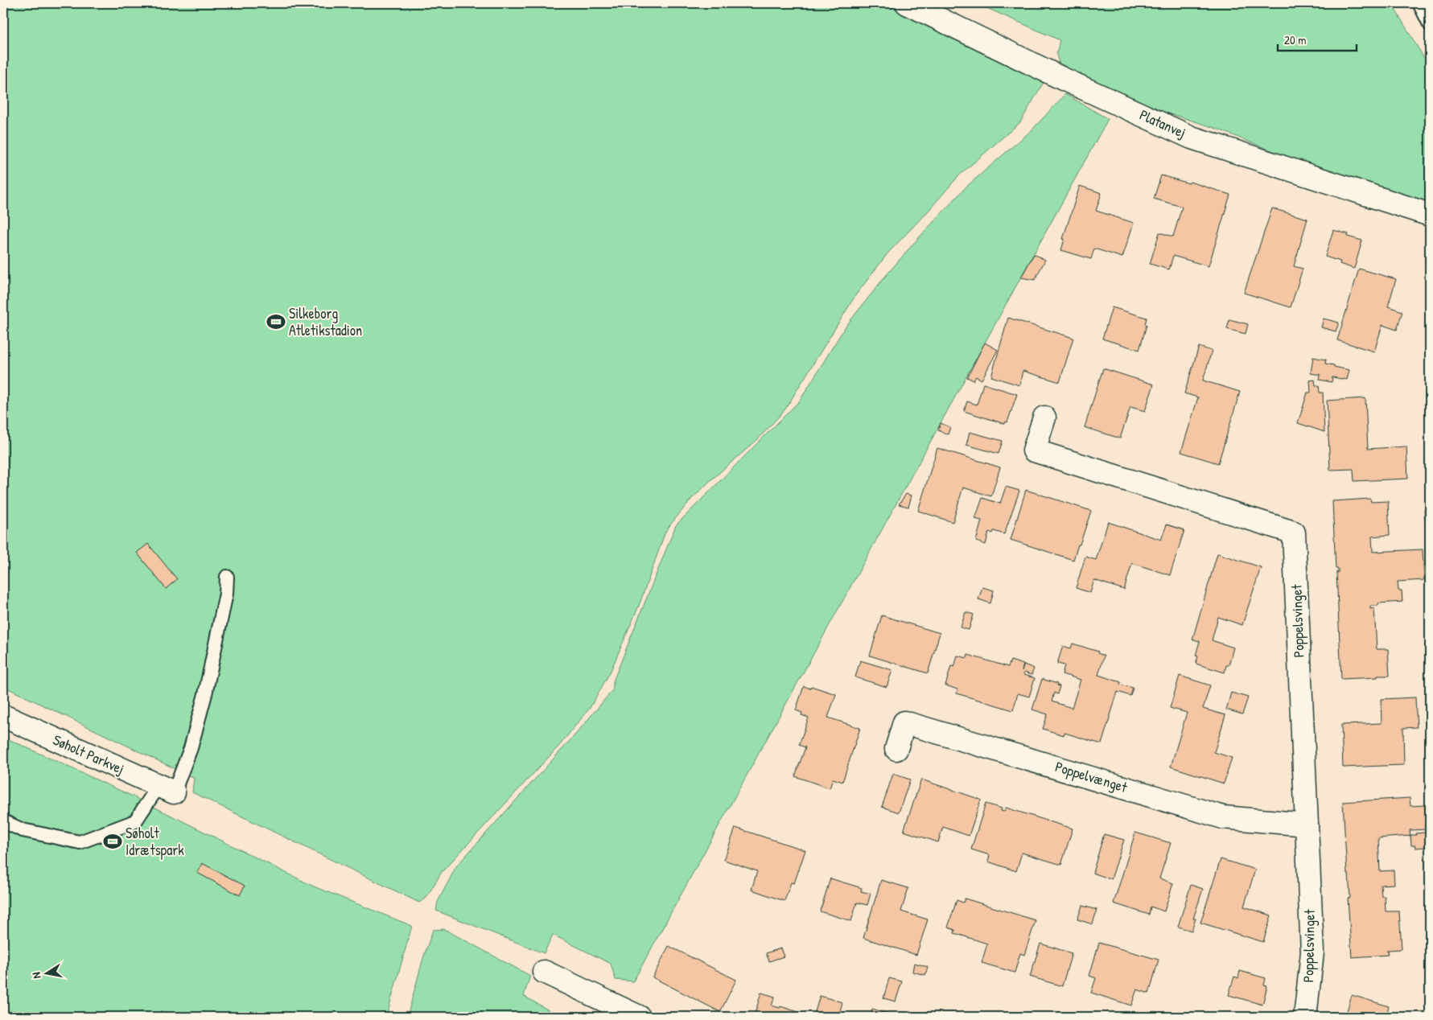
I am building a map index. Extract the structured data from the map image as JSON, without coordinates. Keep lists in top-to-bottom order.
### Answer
{
  "streets": {
    "street": [
      "Platanvej",
      "Poppelsvinget",
      "Søholt Parkvej",
      "Poppelvænget"
    ]
  },
  "crossings": [
    ["Poppelsvinget", "Poppelvænget"]
  ],
  "places": {
    "sports": ["Silkeborg Atletikstadion", "Søholt Idrætspark"]
  },
  "scale_bar": "20 m",
  "north": "left"
}
